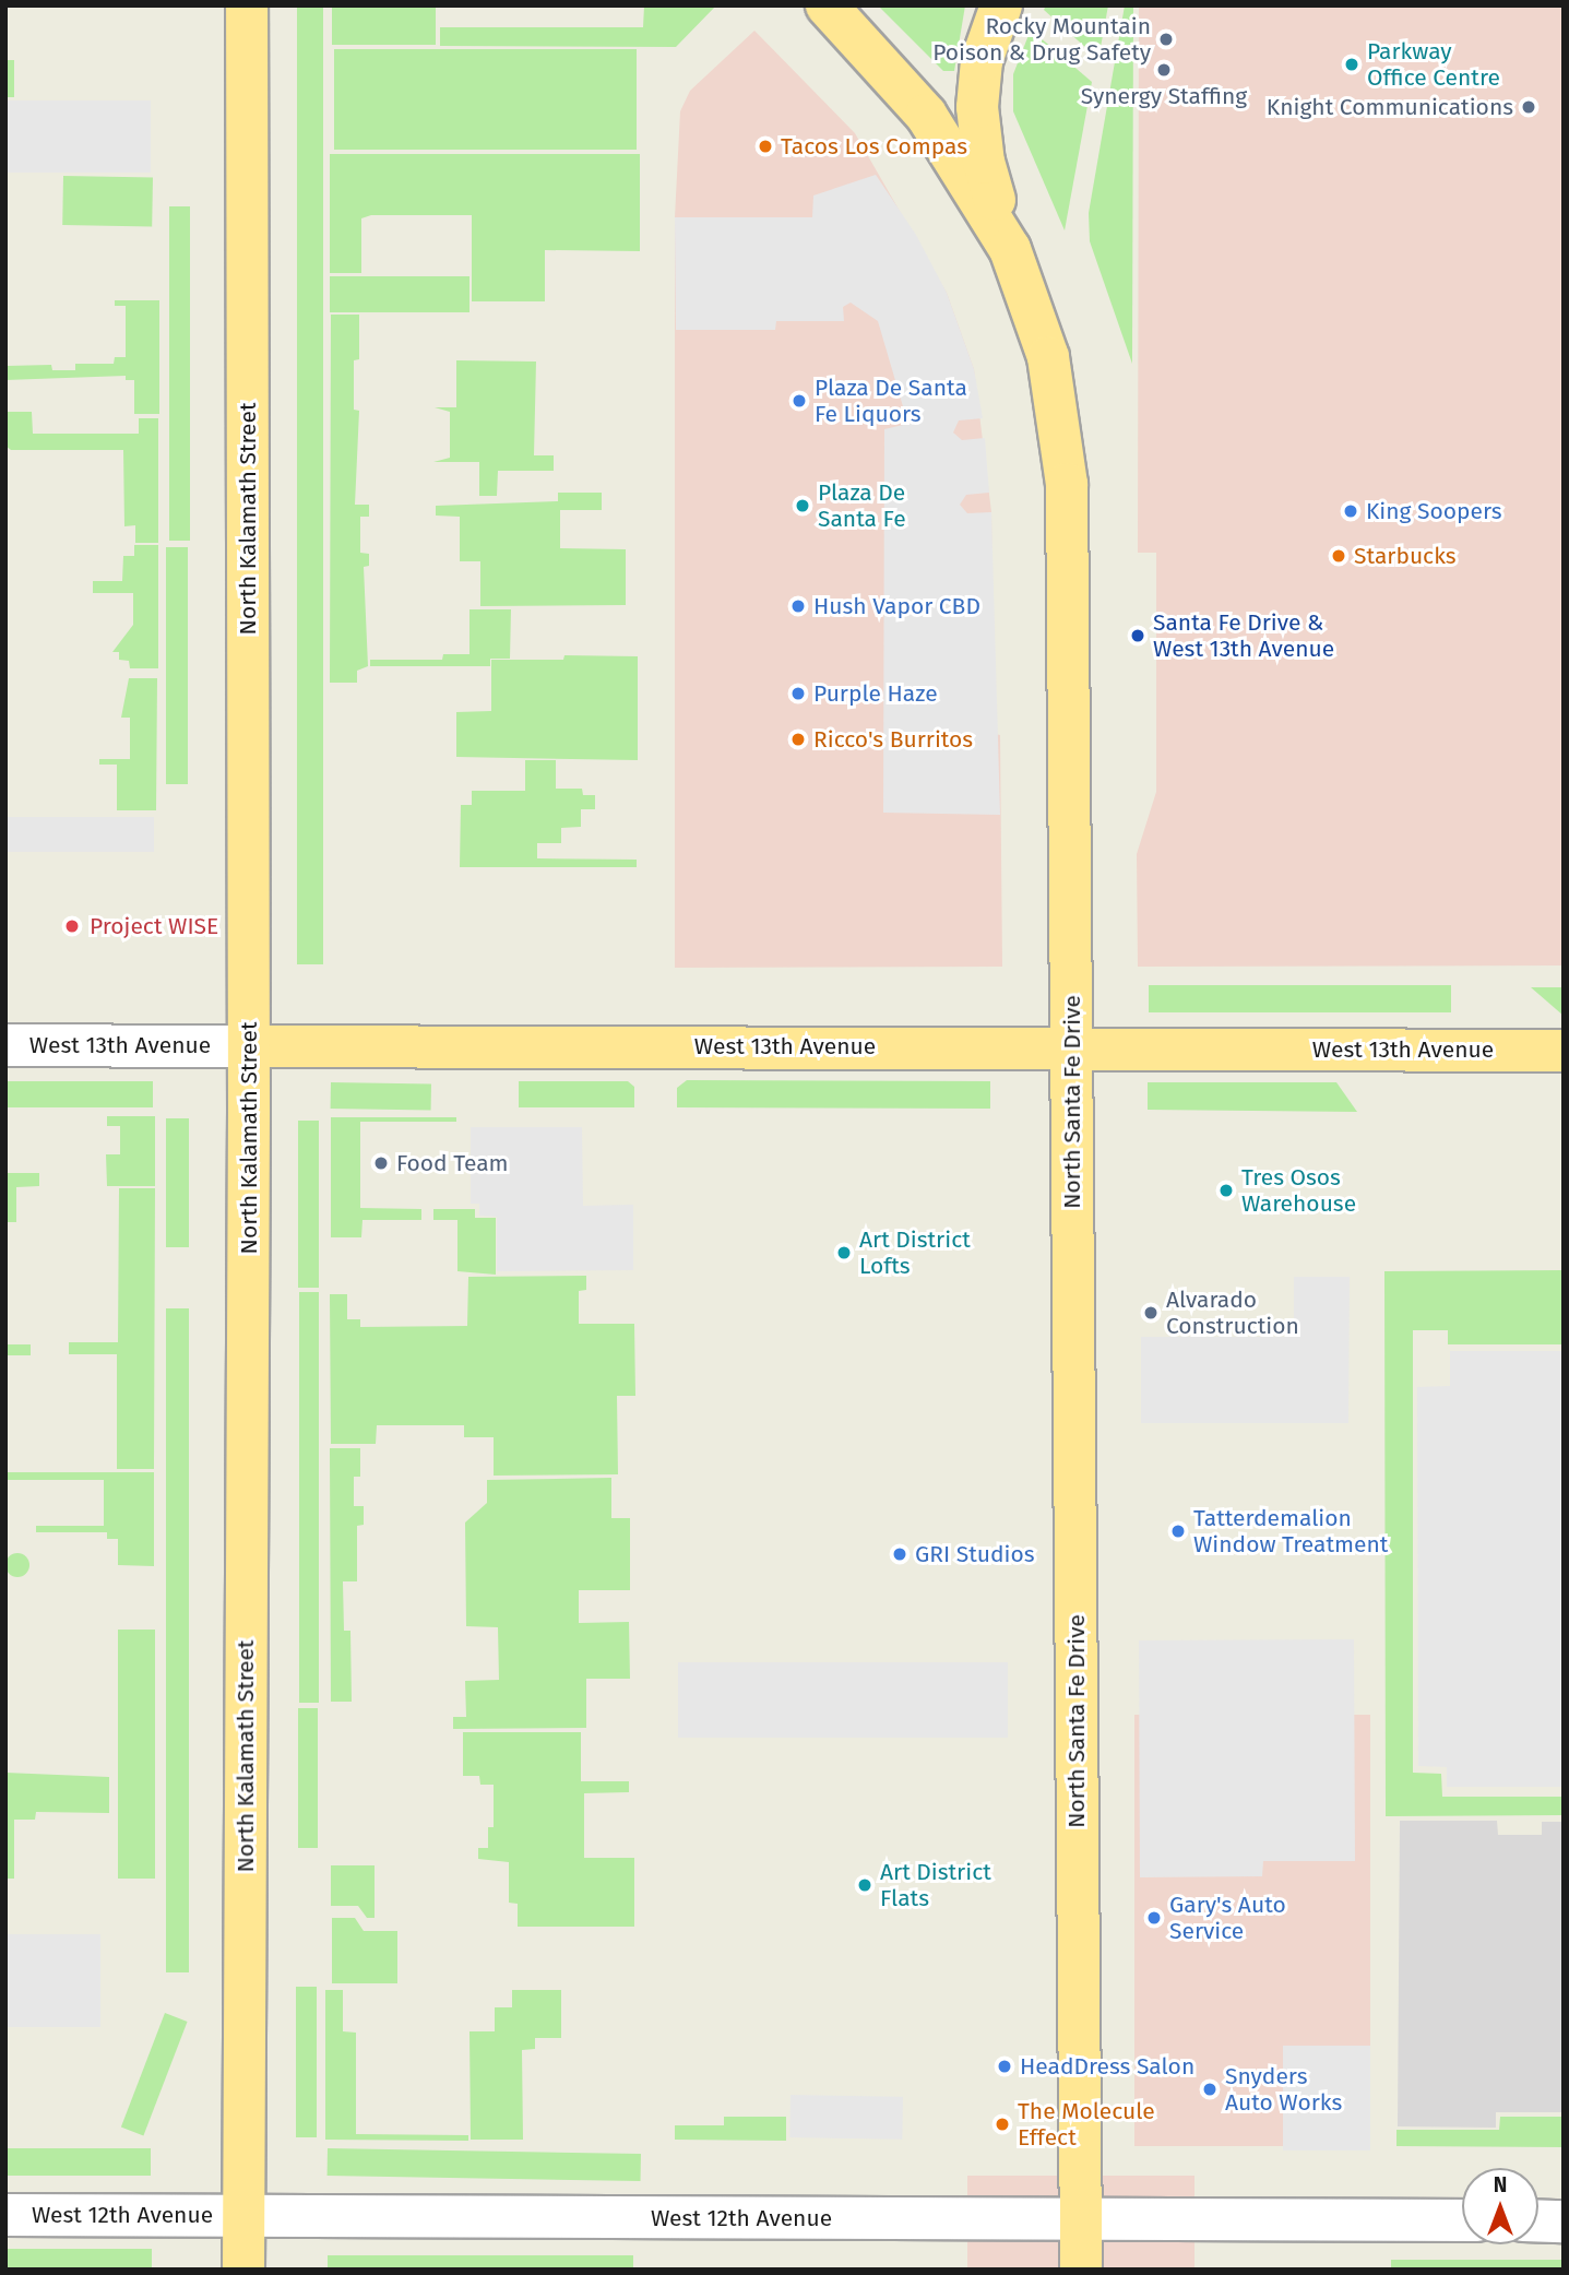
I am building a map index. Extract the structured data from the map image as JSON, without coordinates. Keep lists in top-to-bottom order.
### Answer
{
  "streets": {
    "main road": ["North Kalamath Street", "West 13th Avenue", "North Santa Fe Drive"],
    "street": ["West 12th Avenue"]
  },
  "crossings": [
    ["North Kalamath Street", "West 13th Avenue"],
    ["North Kalamath Street", "West 12th Avenue"],
    ["West 13th Avenue", "North Santa Fe Drive"],
    ["North Santa Fe Drive", "West 12th Avenue"]
  ],
  "places": [
    "Rocky Mountain Poison & Drug Safety",
    "Parkway Office Centre",
    "Synergy Staffing",
    "Knight Communications",
    "Tacos Los Compas",
    "Plaza De Santa Fe Liquors",
    "Plaza De Santa Fe",
    "King Soopers",
    "Starbucks",
    "Hush Vapor CBD",
    "Santa Fe Drive & West 13th Avenue",
    "Purple Haze",
    "Ricco's Burritos",
    "Project WISE",
    "Food Team",
    "Tres Osos Warehouse",
    "Art District Lofts",
    "Alvarado Construction",
    "Tatterdemalion Window Treatment",
    "GRI Studios",
    "Art District Flats",
    "Gary's Auto Service",
    "HeadDress Salon",
    "Snyders Auto Works",
    "The Molecule Effect"
  ],
  "north": "top"
}
